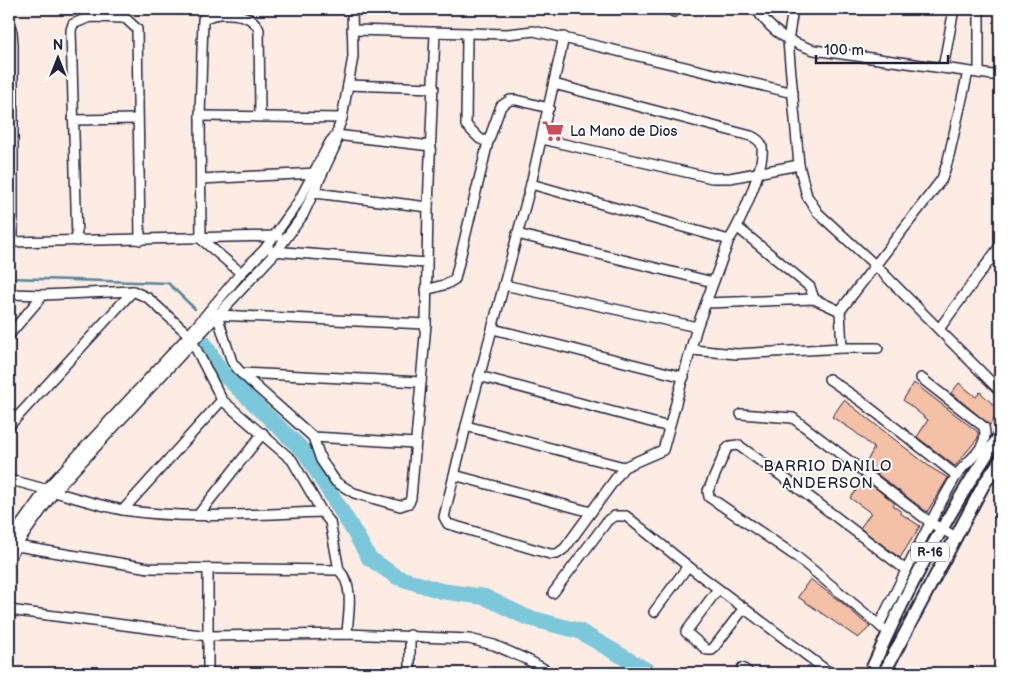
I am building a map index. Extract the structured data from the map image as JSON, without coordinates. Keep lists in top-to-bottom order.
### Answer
{
  "streets": {
    "main road": ["R-16"]
  },
  "districts": ["BARRIO DANILO ANDERSON"],
  "places": {
    "supermarket": ["La Mano de Dios"]
  },
  "scale_bar": "100 m",
  "north": "top"
}
